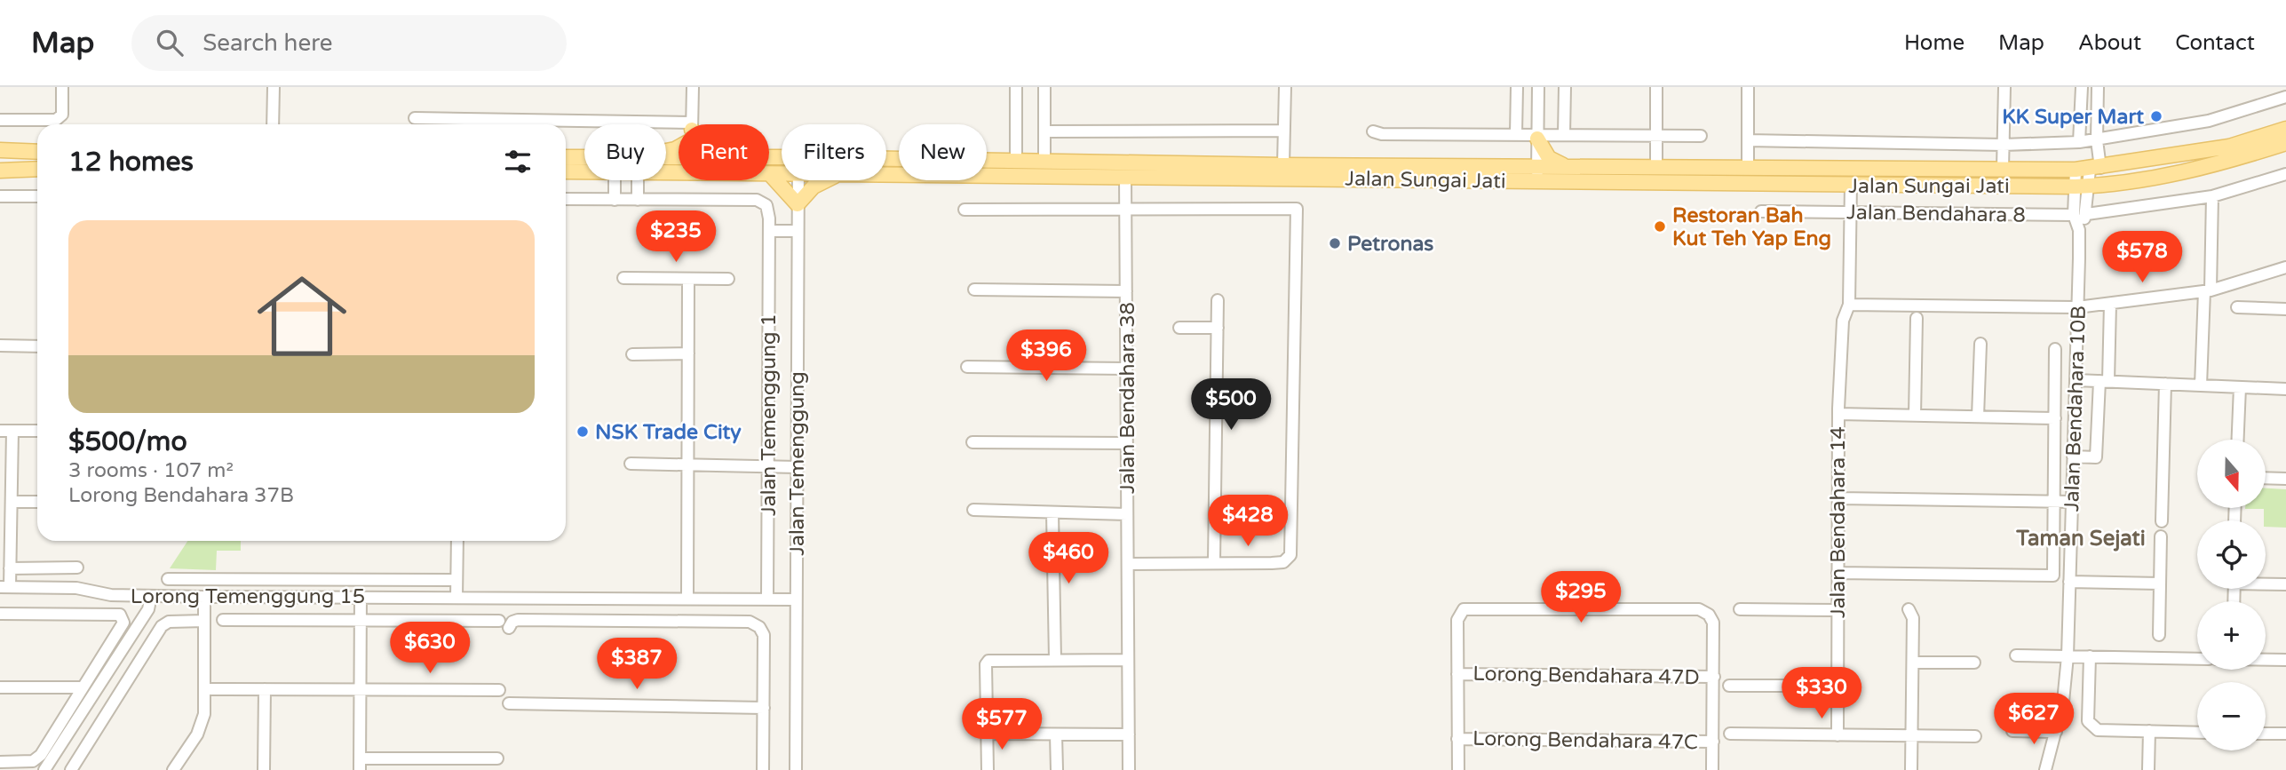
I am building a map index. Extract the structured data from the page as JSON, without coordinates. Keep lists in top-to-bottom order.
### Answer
{
  "streets": {
    "main road": ["Jalan Sungai Jati"],
    "street": [
      "Jalan Bendahara 8",
      "Jalan Bendahara 38",
      "Jalan Bendahara 10B",
      "Jalan Temenggung 1",
      "Jalan Temenggung",
      "Jalan Bendahara 14",
      "Lorong Temenggung 15",
      "Lorong Bendahara 47D",
      "Lorong Bendahara 47C"
    ]
  },
  "crossings": [
    ["Jalan Sungai Jati", "Jalan Bendahara 38"],
    ["Jalan Sungai Jati", "Jalan Bendahara 10B"],
    ["Jalan Sungai Jati", "Jalan Bendahara 14"],
    ["Jalan Bendahara 8", "Jalan Bendahara 10B"],
    ["Jalan Bendahara 8", "Jalan Bendahara 14"],
    ["Jalan Temenggung 1", "Lorong Temenggung 15"],
    ["Jalan Temenggung", "Lorong Temenggung 15"]
  ],
  "districts": ["Taman Sejati"],
  "places": [
    "KK Super Mart",
    "Restoran Bah Kut Teh Yap Eng",
    "Petronas",
    "NSK Trade City"
  ],
  "north": "bottom",
  "page": {
    "header": "Map",
    "search": "Search here",
    "nav": [
      "Home",
      "Map",
      "About",
      "Contact"
    ],
    "chip": [
      "Buy",
      "Rent",
      "Filters",
      "New"
    ],
    "heading": "12 homes",
    "list": [
      {
        "name": "$500/mo",
        "note": "3 rooms · 107 m² · Lorong Bendahara 37B"
      }
    ],
    "price": [
      "$235",
      "$578",
      "$396",
      "$500",
      "$428",
      "$460",
      "$295",
      "$630",
      "$387",
      "$330",
      "$627",
      "$577"
    ],
    "map_buttons": ["+", "−"]
  }
}
